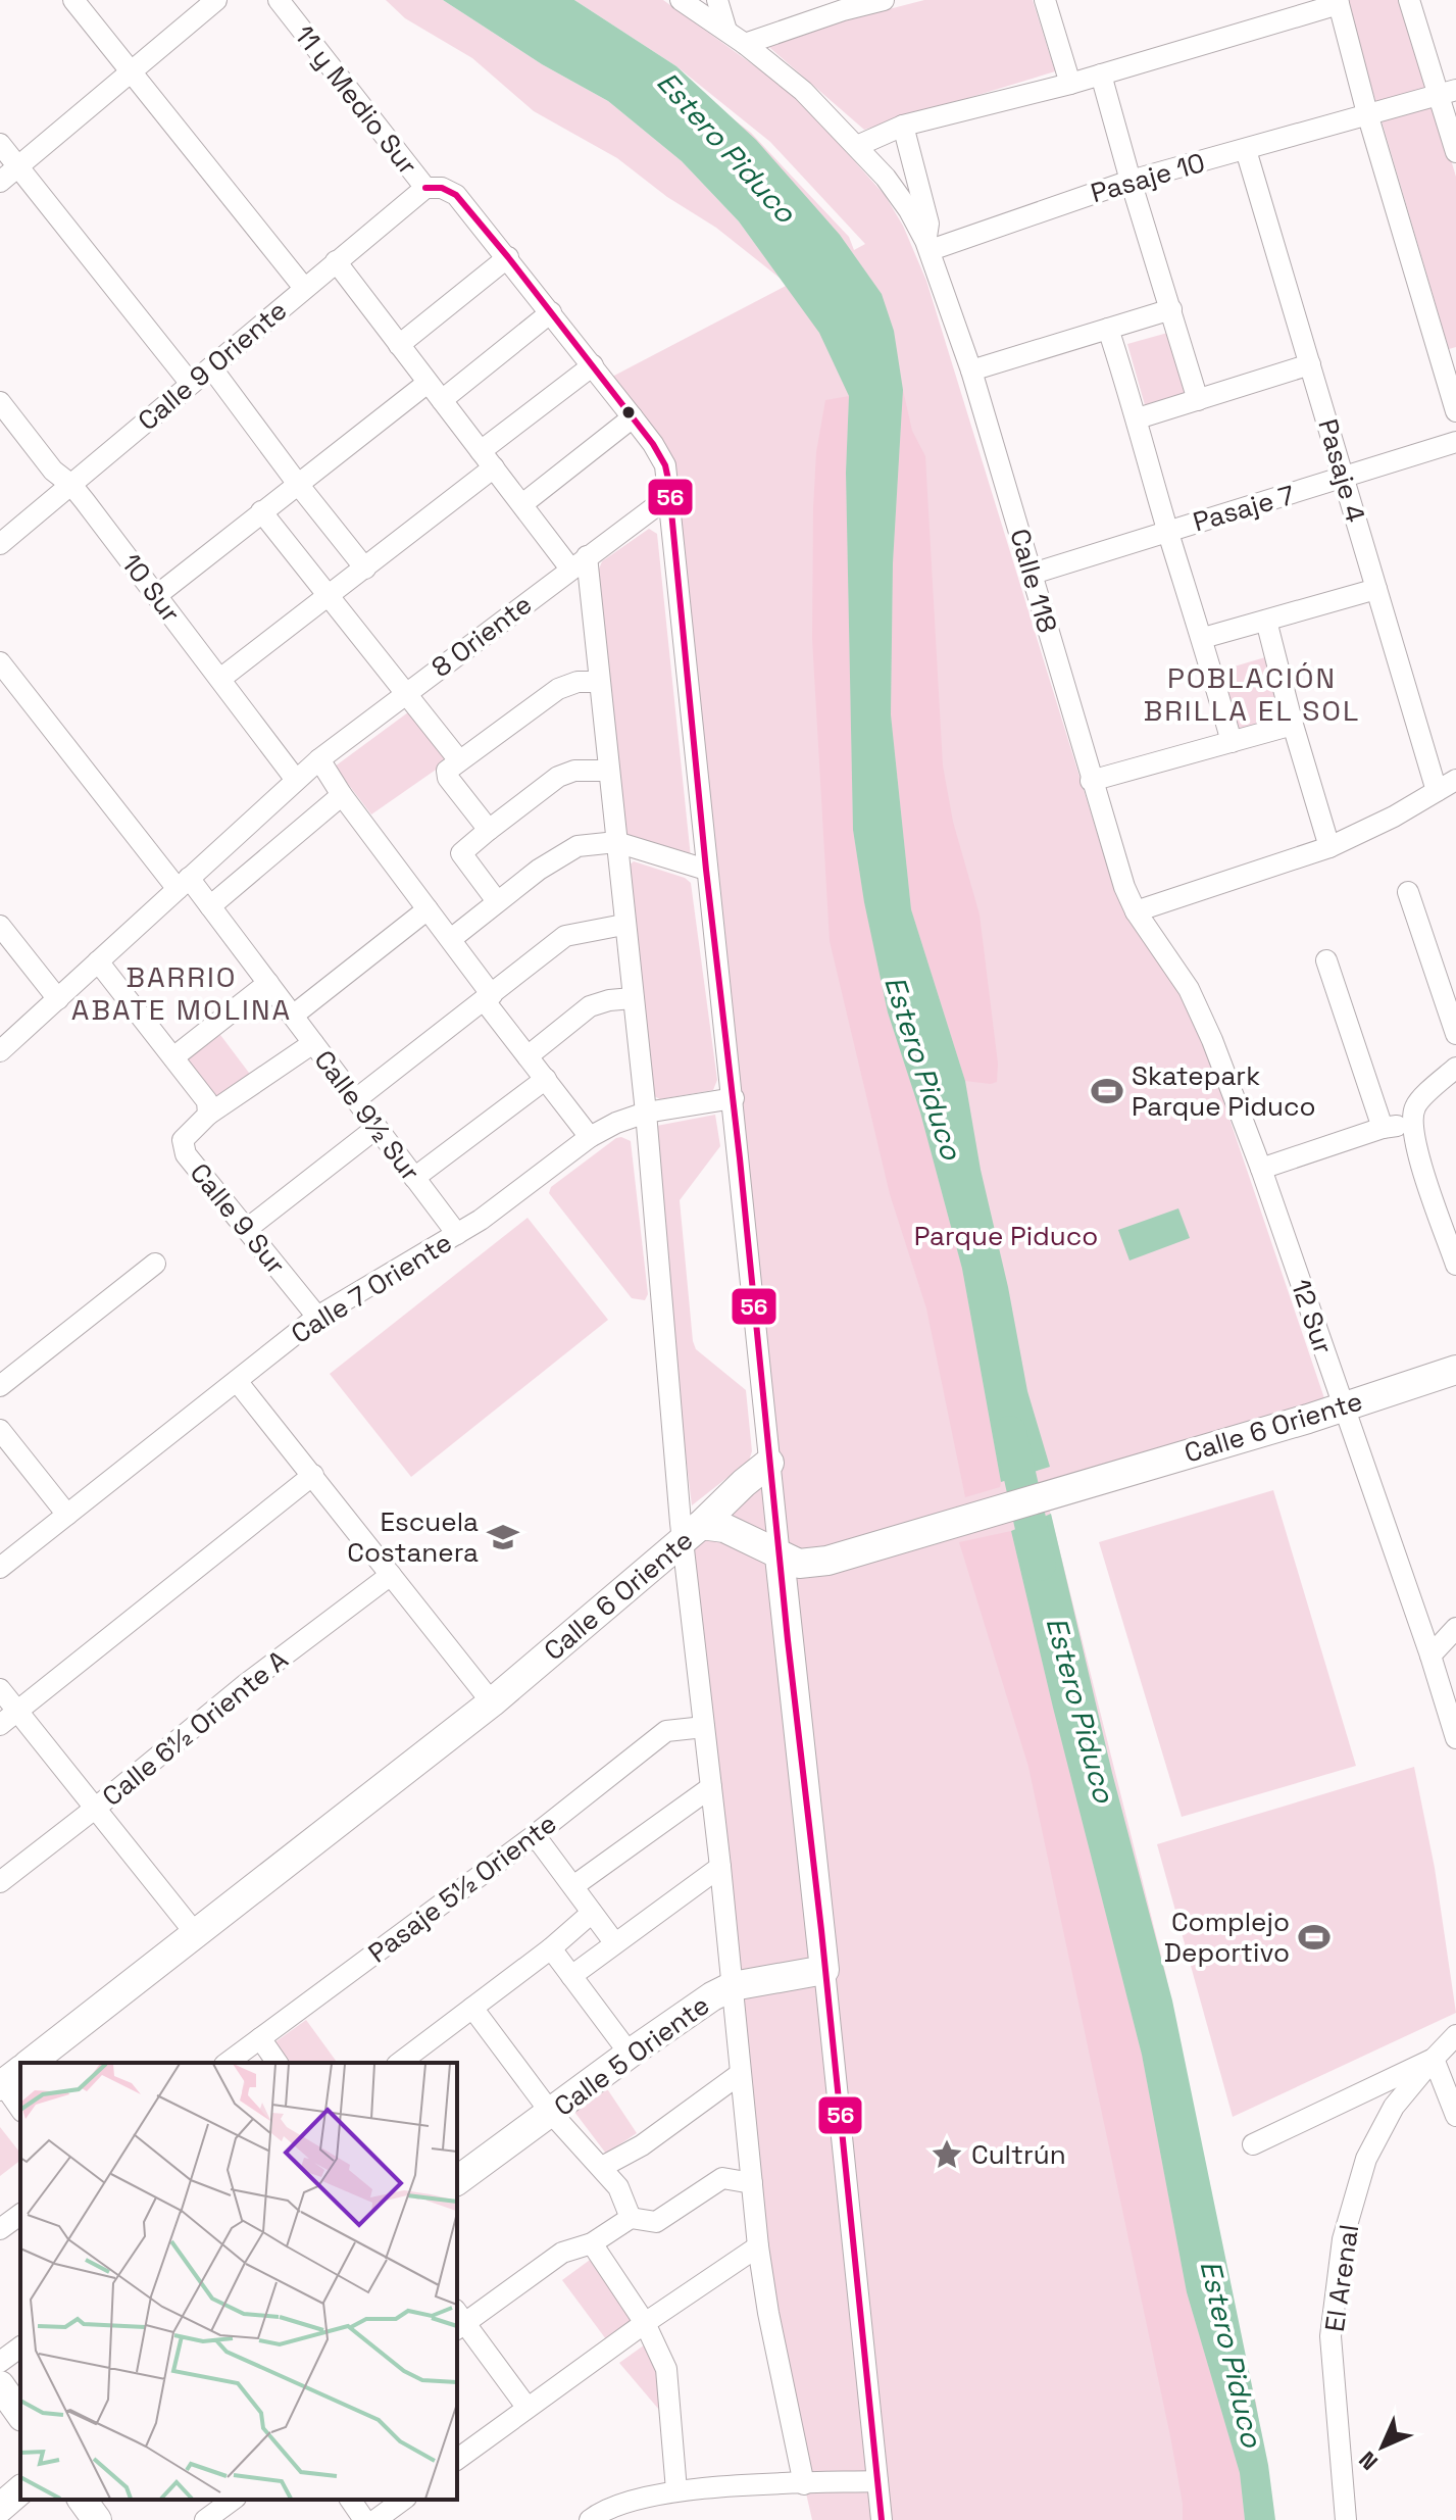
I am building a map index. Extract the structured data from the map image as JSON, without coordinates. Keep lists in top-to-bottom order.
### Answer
{
  "streets": {
    "main road": ["Calle 6 Oriente", "Calle 5 Oriente"],
    "street": [
      "11 y Medio Sur",
      "Pasaje 10",
      "Calle 9 Oriente",
      "Pasaje 4",
      "Pasaje 7",
      "Calle 118",
      "10 Sur",
      "8 Oriente",
      "Calle 9½ Sur",
      "Calle 9 Sur",
      "Calle 7 Oriente",
      "12 Sur",
      "Calle 6½ Oriente A",
      "Pasaje 5½ Oriente",
      "El Arenal"
    ]
  },
  "crossings": [
    ["11 y Medio Sur", "Calle 9 Oriente"],
    ["11 y Medio Sur", "8 Oriente"],
    ["11 y Medio Sur", "Calle 7 Oriente"],
    ["11 y Medio Sur", "Calle 6 Oriente"],
    ["Pasaje 10", "Pasaje 4"],
    ["Pasaje 10", "Calle 118"],
    ["Calle 9 Oriente", "10 Sur"],
    ["Pasaje 4", "Pasaje 7"],
    ["Pasaje 7", "Calle 118"],
    ["Calle 118", "12 Sur"],
    ["10 Sur", "8 Oriente"],
    ["8 Oriente", "Calle 9½ Sur"],
    ["Calle 9½ Sur", "Calle 7 Oriente"],
    ["Calle 9 Sur", "Calle 7 Oriente"],
    ["12 Sur", "Calle 6 Oriente"]
  ],
  "districts": ["POBLACIÓN BRILLA EL SOL", "BARRIO ABATE MOLINA"],
  "water": ["Estero Piduco"],
  "parks": ["Parque Piduco"],
  "places": {
    "sports": ["Skatepark Parque Piduco", "Complejo Deportivo"],
    "school or university": ["Escuela Costanera"],
    "place": ["Cultrún"]
  },
  "lines": ["transit line 56"],
  "north": "bottom left"
}
